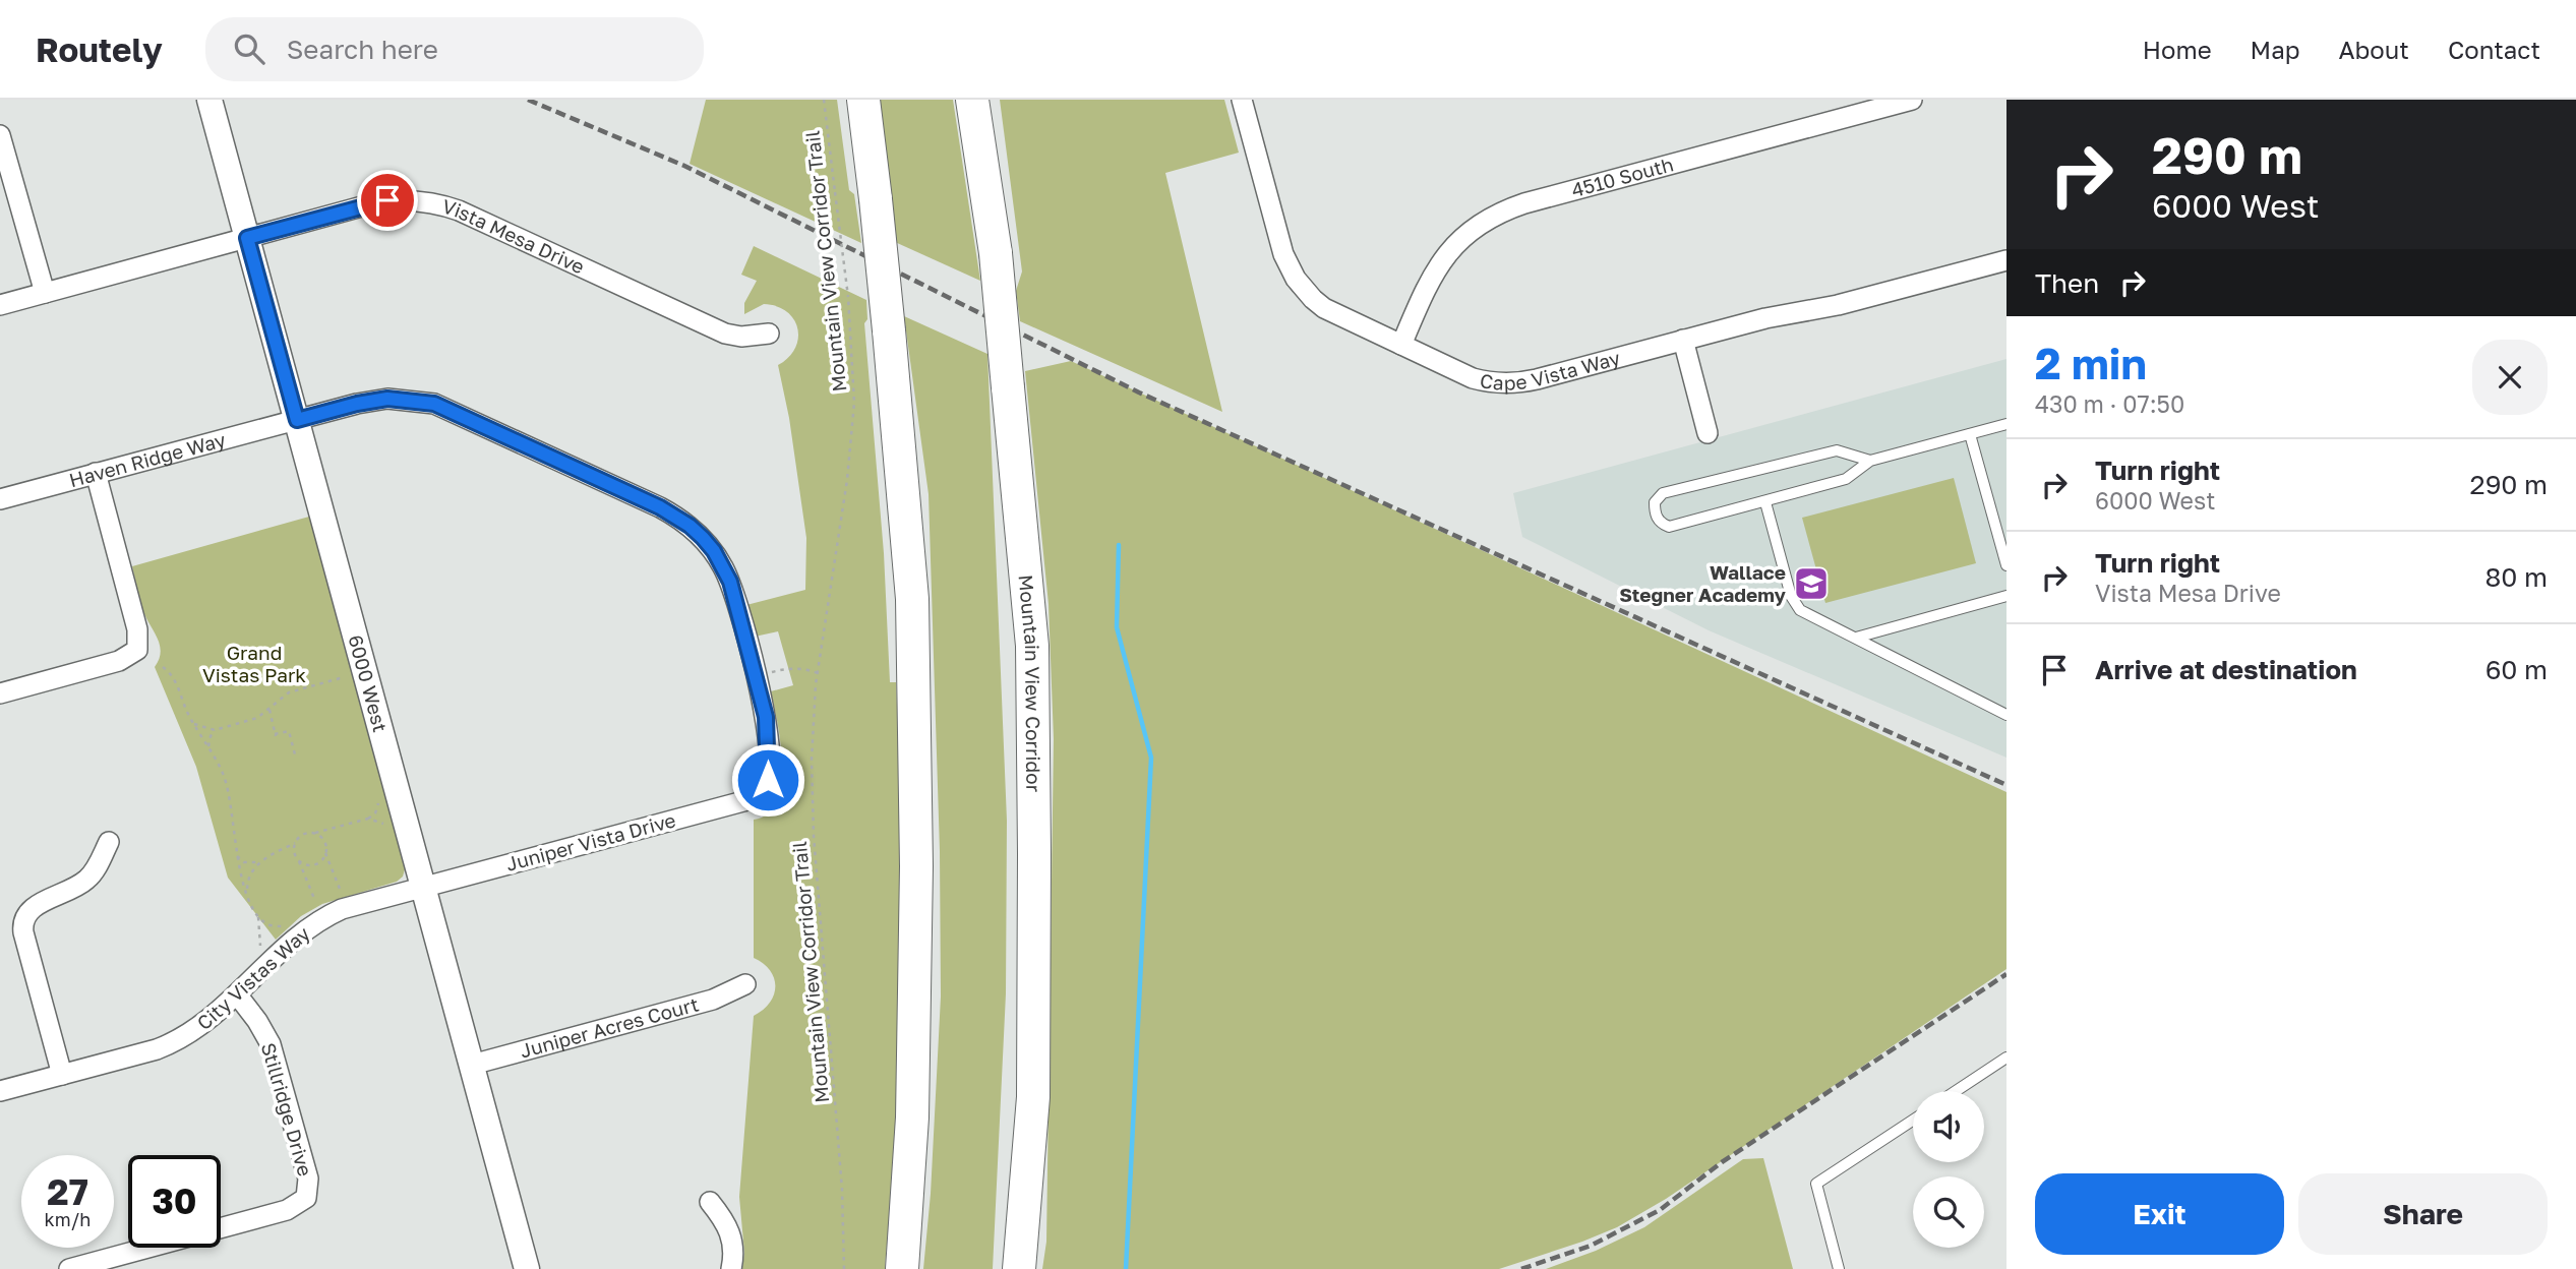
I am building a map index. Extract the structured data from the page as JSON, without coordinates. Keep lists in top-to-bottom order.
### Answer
{
  "streets": {
    "highway": ["Mountain View Corridor"],
    "street": [
      "4510 South",
      "Vista Mesa Drive",
      "Cape Vista Way",
      "Haven Ridge Way",
      "6000 West",
      "Juniper Vista Drive",
      "City Vistas Way",
      "Juniper Acres Court",
      "Stillridge Drive"
    ],
    "path": ["Mountain View Corridor Trail"]
  },
  "crossings": [
    ["4510 South", "Cape Vista Way"],
    ["Vista Mesa Drive", "6000 West"],
    ["Haven Ridge Way", "6000 West"],
    ["Haven Ridge Way", "Juniper Vista Drive"],
    ["6000 West", "Juniper Vista Drive"],
    ["6000 West", "City Vistas Way"],
    ["6000 West", "Juniper Acres Court"],
    ["Juniper Vista Drive", "City Vistas Way"],
    ["City Vistas Way", "Stillridge Drive"]
  ],
  "parks": ["Grand Vistas Park"],
  "places": {
    "school or university": ["Wallace Stegner Academy"]
  },
  "page": {
    "header": "Routely",
    "search": "Search here",
    "nav": [
      "Home",
      "Map",
      "About",
      "Contact"
    ],
    "turn": ["290 m", "6000 West"],
    "then": "Then",
    "heading": ["2 min", "430 m · 07:50"],
    "list": [
      {
        "name": "Turn right",
        "note": "6000 West",
        "value": "290 m"
      },
      {
        "name": "Turn right",
        "note": "Vista Mesa Drive",
        "value": "80 m"
      },
      {
        "name": "Arrive at destination",
        "value": "60 m"
      }
    ],
    "speed": "27 km/h",
    "limit": "30",
    "buttons": ["Exit", "Share"]
  }
}
